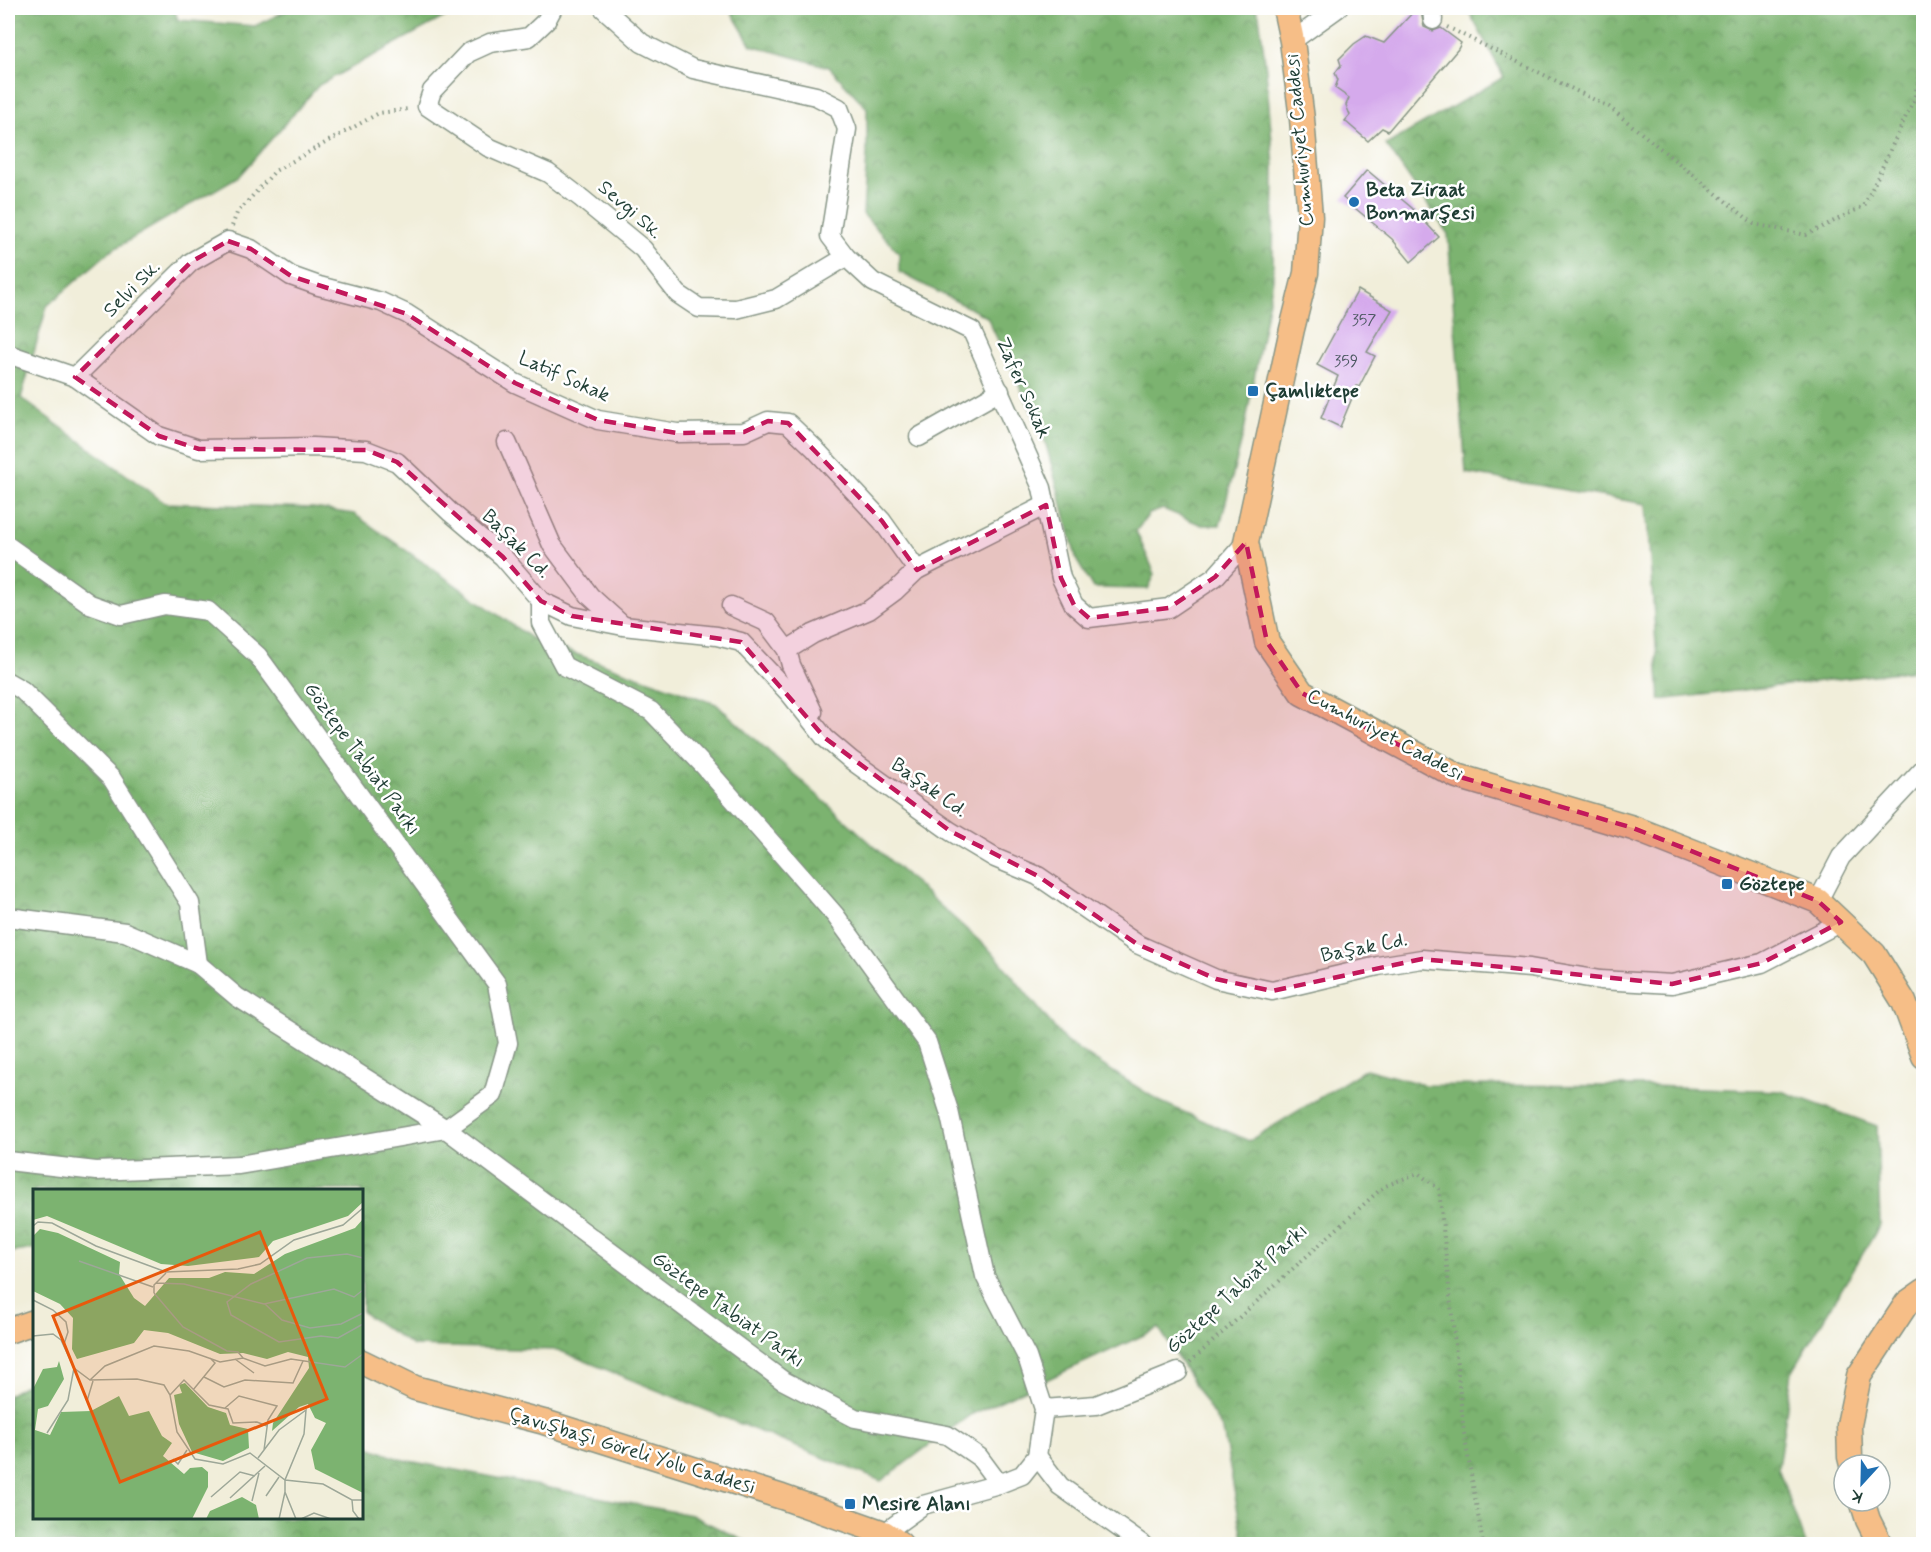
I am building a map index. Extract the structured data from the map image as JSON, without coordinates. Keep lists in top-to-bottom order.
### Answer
{
  "streets": {
    "main road": ["Cumhuriyet Caddesi", "Çavuşbaşı Göreli Yolu Caddesi"],
    "street": [
      "Sevgi Sk.",
      "Selvi Sk.",
      "Latif Sokak",
      "Zafer Sokak",
      "Başak Cd.",
      "Göztepe Tabiat Parkı"
    ]
  },
  "crossings": [
    ["Cumhuriyet Caddesi", "Zafer Sokak"],
    ["Cumhuriyet Caddesi", "Başak Cd."],
    ["Sevgi Sk.", "Zafer Sokak"],
    ["Selvi Sk.", "Latif Sokak"],
    ["Selvi Sk.", "Başak Cd."]
  ],
  "places": {
    "other": ["Beta Ziraat Bonmarşesi"],
    "transit": ["Çamlıktepe", "Göztepe", "Mesire Alanı"]
  },
  "house_numbers": ["357", "359"],
  "north": "bottom"
}
